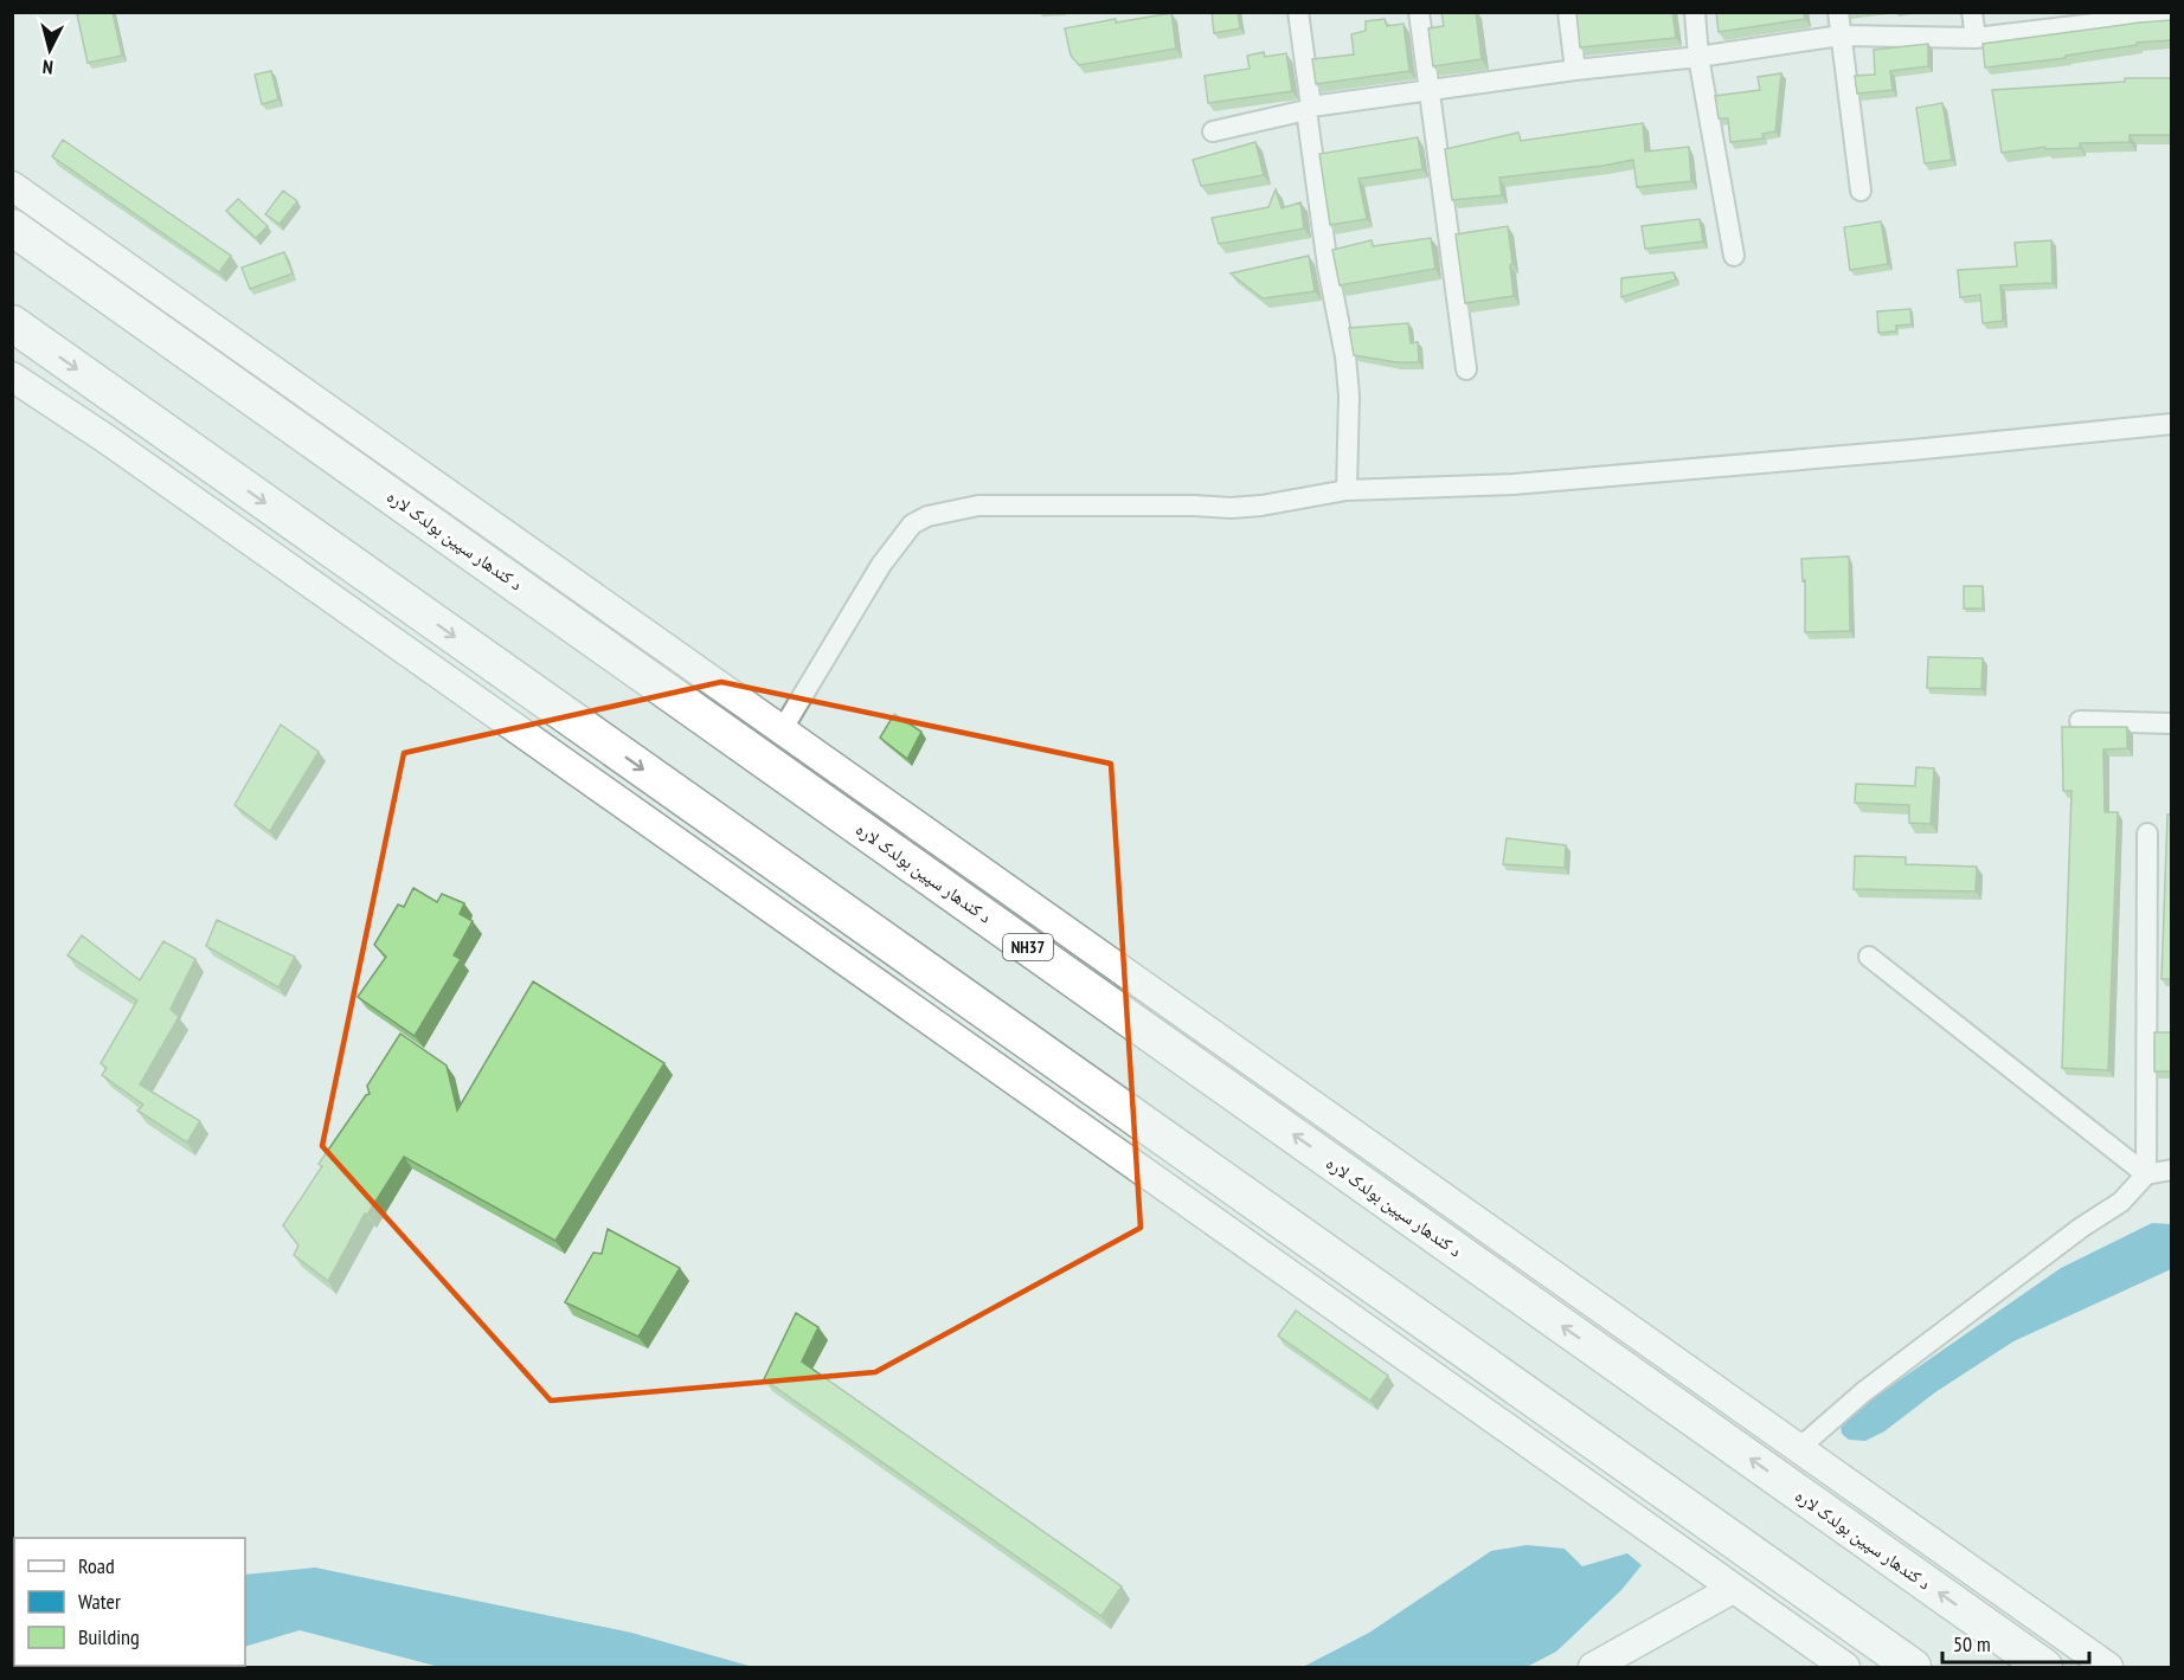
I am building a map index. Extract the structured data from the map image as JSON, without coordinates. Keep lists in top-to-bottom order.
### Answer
{
  "streets": {
    "highway": ["د کندهار سپین بولدک لاره", "NH37"]
  },
  "legend": ["Road", "Water", "Building"],
  "scale_bar": "50 m",
  "north": "bottom"
}
